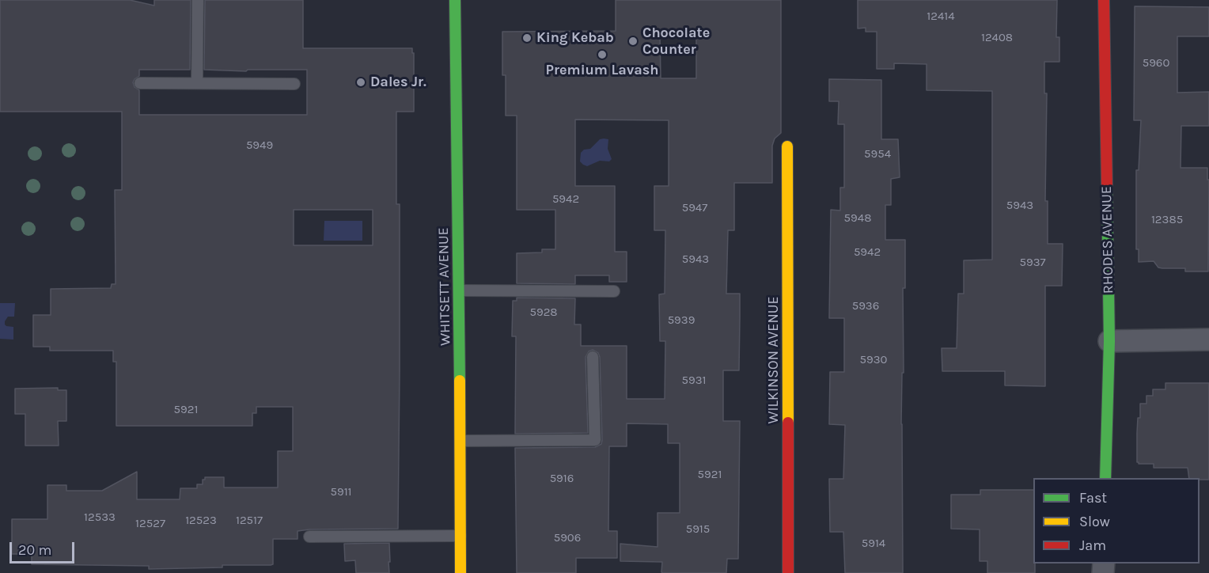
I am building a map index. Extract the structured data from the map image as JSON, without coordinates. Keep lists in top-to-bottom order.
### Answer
{
  "streets": {
    "street": ["RHODES AVENUE", "WHITSETT AVENUE", "WILKINSON AVENUE"]
  },
  "places": [
    "King Kebab",
    "Chocolate Counter",
    "Premium Lavash",
    "Dales Jr."
  ],
  "house_numbers": [
    "12414",
    "12408",
    "5960",
    "5949",
    "5954",
    "5942",
    "5943",
    "5947",
    "5948",
    "12385",
    "5942",
    "5943",
    "5937",
    "5936",
    "5928",
    "5939",
    "5930",
    "5931",
    "5921",
    "5921",
    "5916",
    "5911",
    "12533",
    "12523",
    "12517",
    "12527",
    "5915",
    "5906",
    "5914"
  ],
  "legend": ["Fast", "Slow", "Jam"],
  "scale_bar": "20 m"
}
